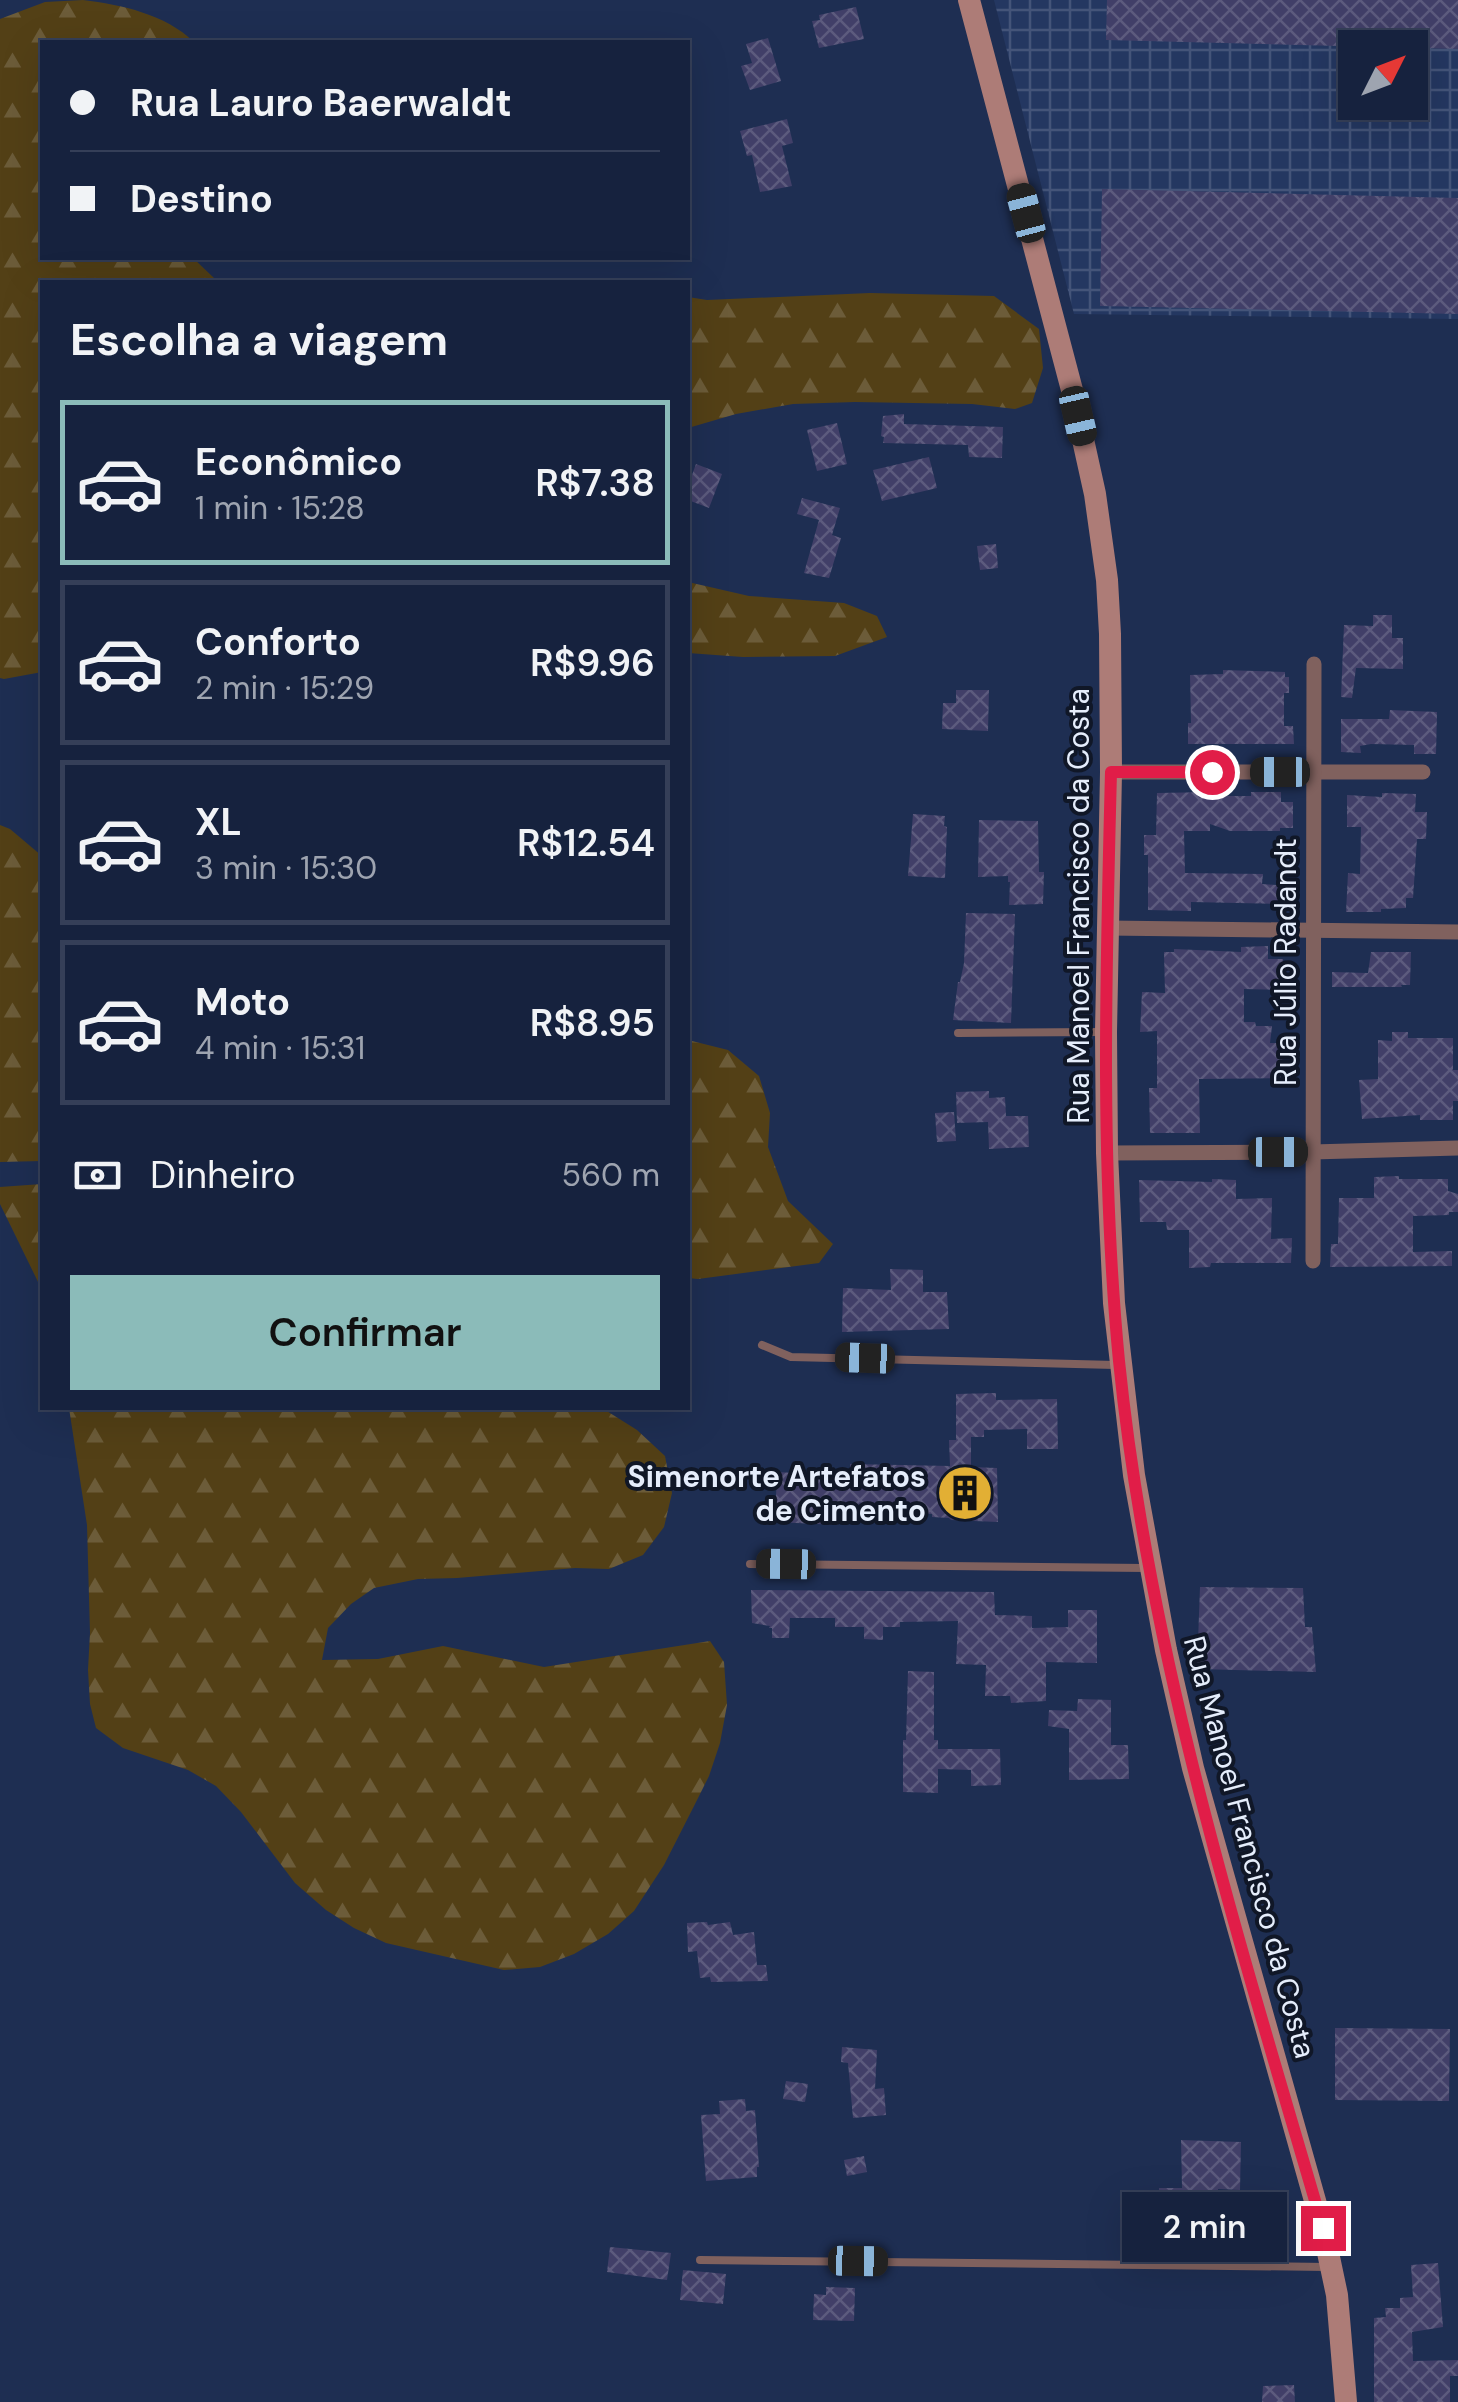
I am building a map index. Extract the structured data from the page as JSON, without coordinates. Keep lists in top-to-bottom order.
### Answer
{
  "streets": {
    "main road": ["Rua Manoel Francisco da Costa"],
    "street": ["Rua Júlio Radandt"]
  },
  "places": {
    "building": ["Simenorte Artefatos de Cimento"]
  },
  "north": "top right",
  "page": {
    "banner": ["Rua Lauro Baerwaldt", "Destino"],
    "heading": "Escolha a viagem",
    "list": [
      {
        "name": "Econômico",
        "note": "1 min · 15:28",
        "value": "R$7.38"
      },
      {
        "name": "Conforto",
        "note": "2 min · 15:29",
        "value": "R$9.96"
      },
      {
        "name": "XL",
        "note": "3 min · 15:30",
        "value": "R$12.54"
      },
      {
        "name": "Moto",
        "note": "4 min · 15:31",
        "value": "R$8.95"
      }
    ],
    "pay": ["Dinheiro", "560 m"],
    "buttons": "Confirmar",
    "bubble": "2 min"
  }
}
